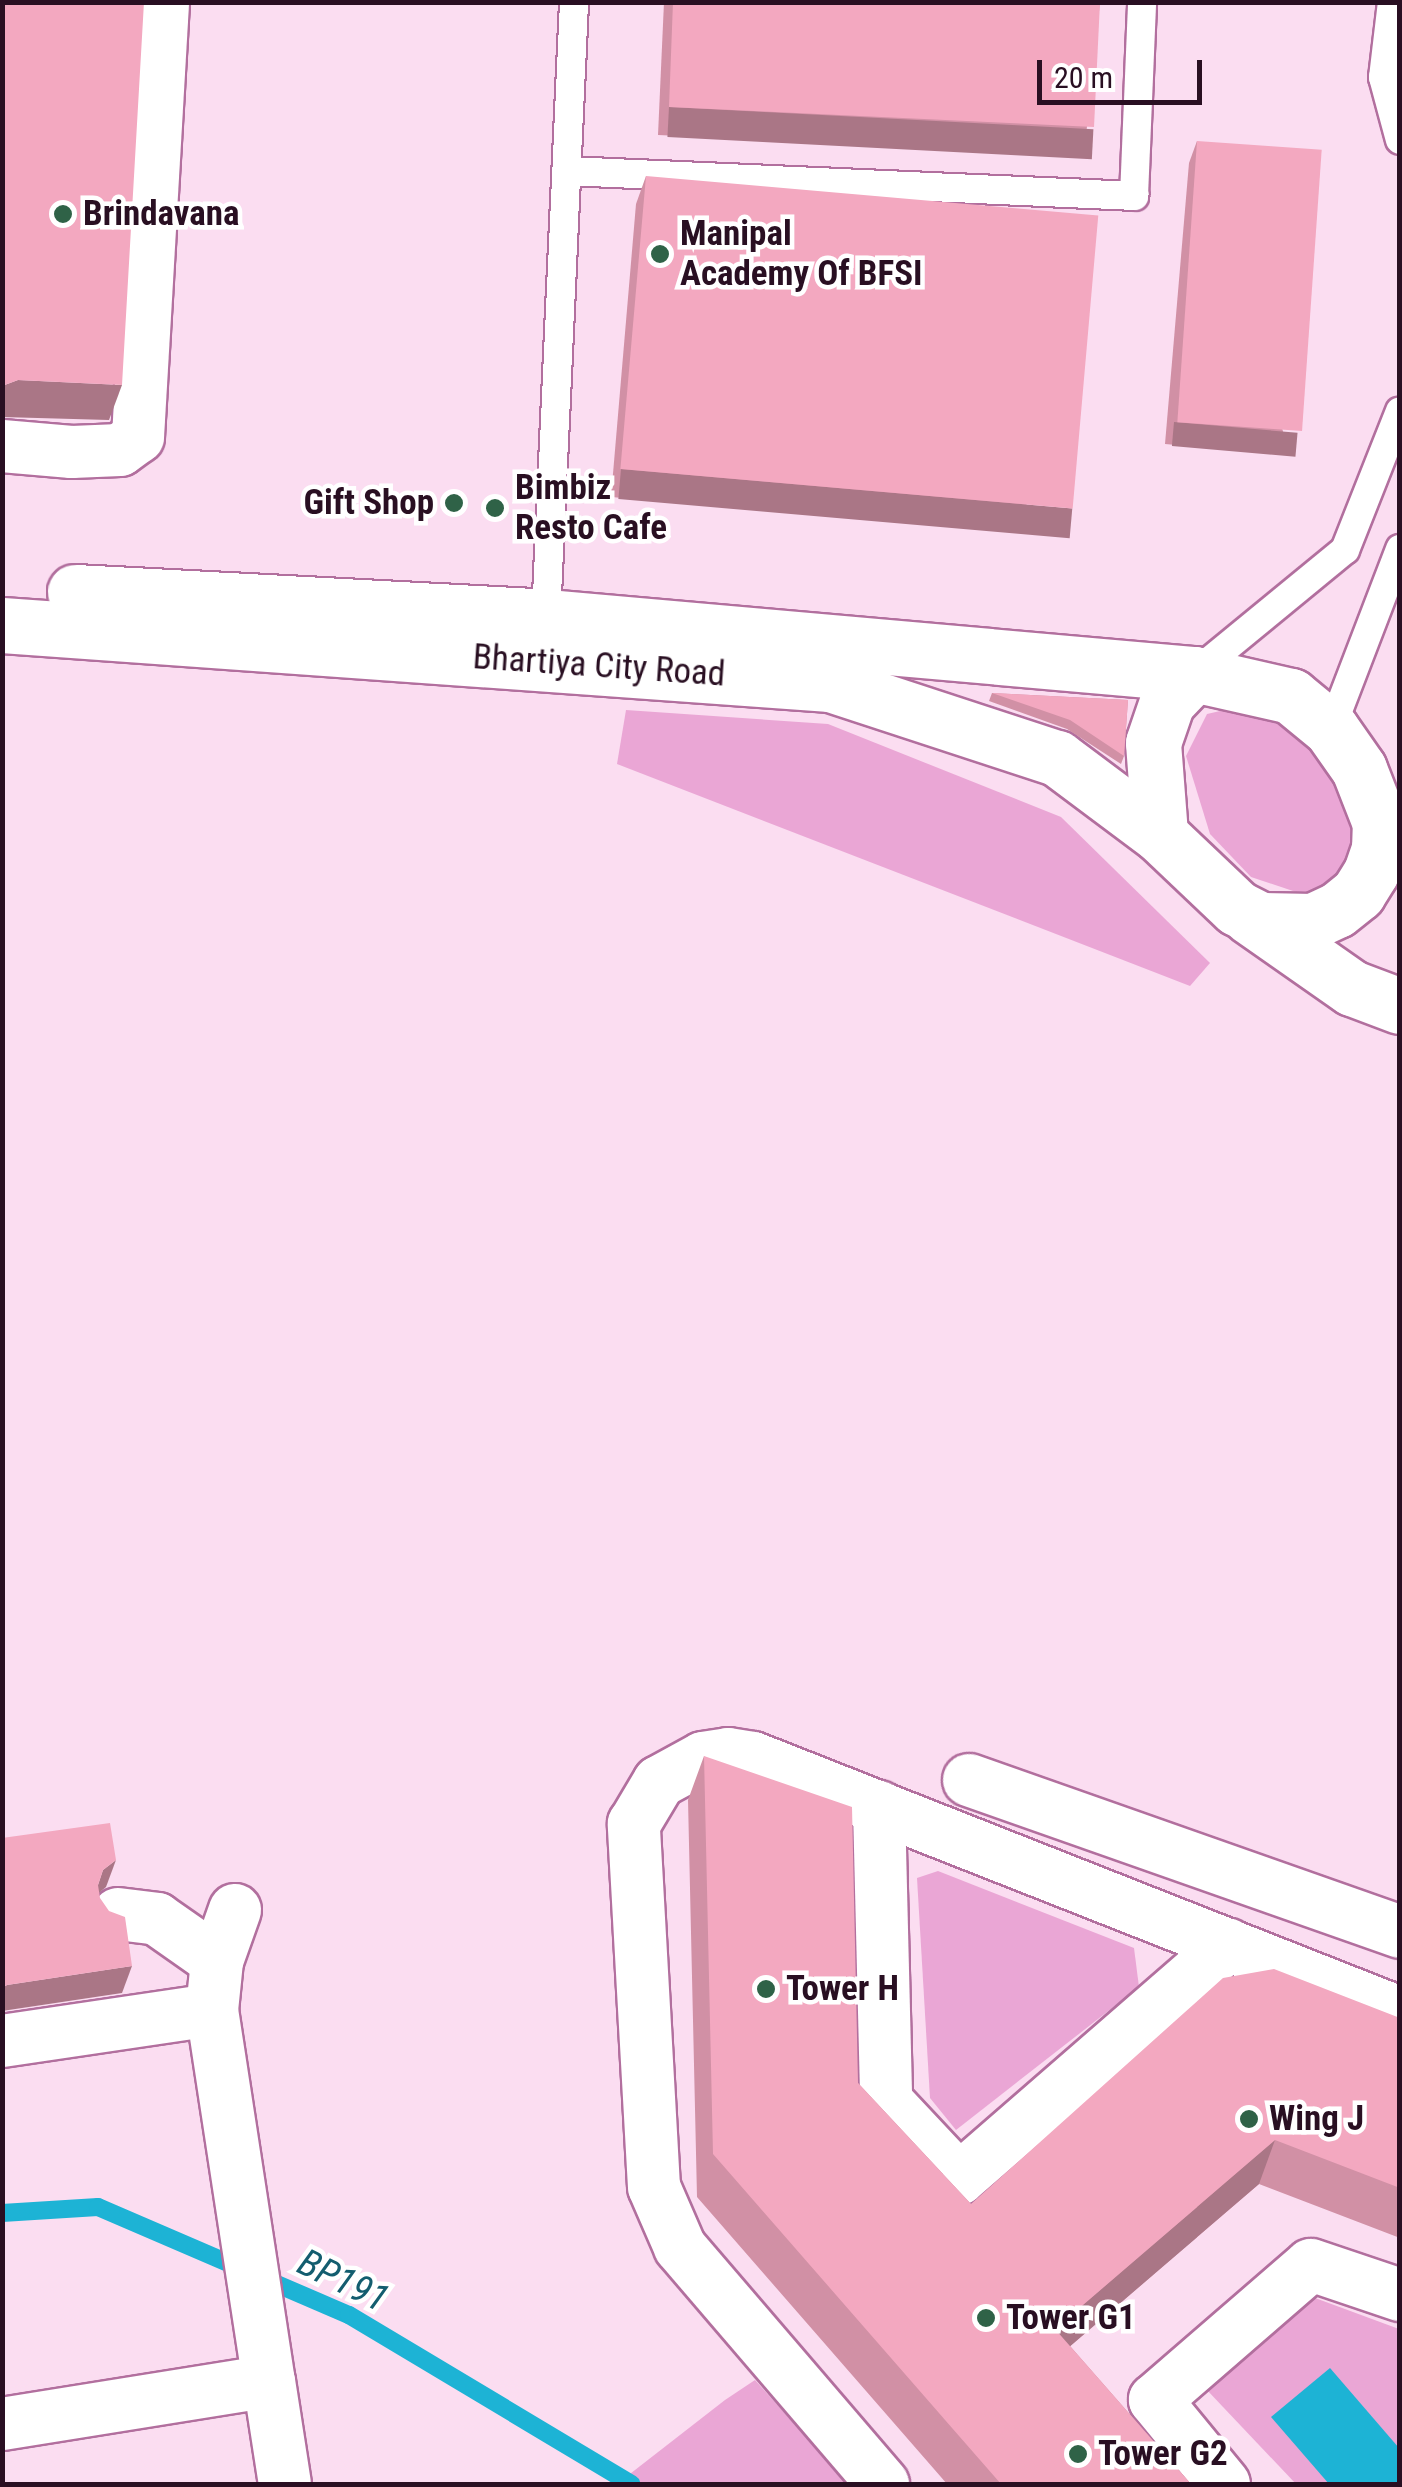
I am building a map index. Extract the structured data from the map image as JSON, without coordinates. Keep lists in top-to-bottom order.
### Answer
{
  "streets": {
    "street": ["Bhartiya City Road"]
  },
  "water": ["BP191"],
  "places": [
    "Brindavana",
    "Manipal Academy Of BFSI",
    "Gift Shop",
    "Bimbiz Resto Cafe",
    "Tower H",
    "Wing J",
    "Tower G1",
    "Tower G2"
  ],
  "scale_bar": "20 m"
}
